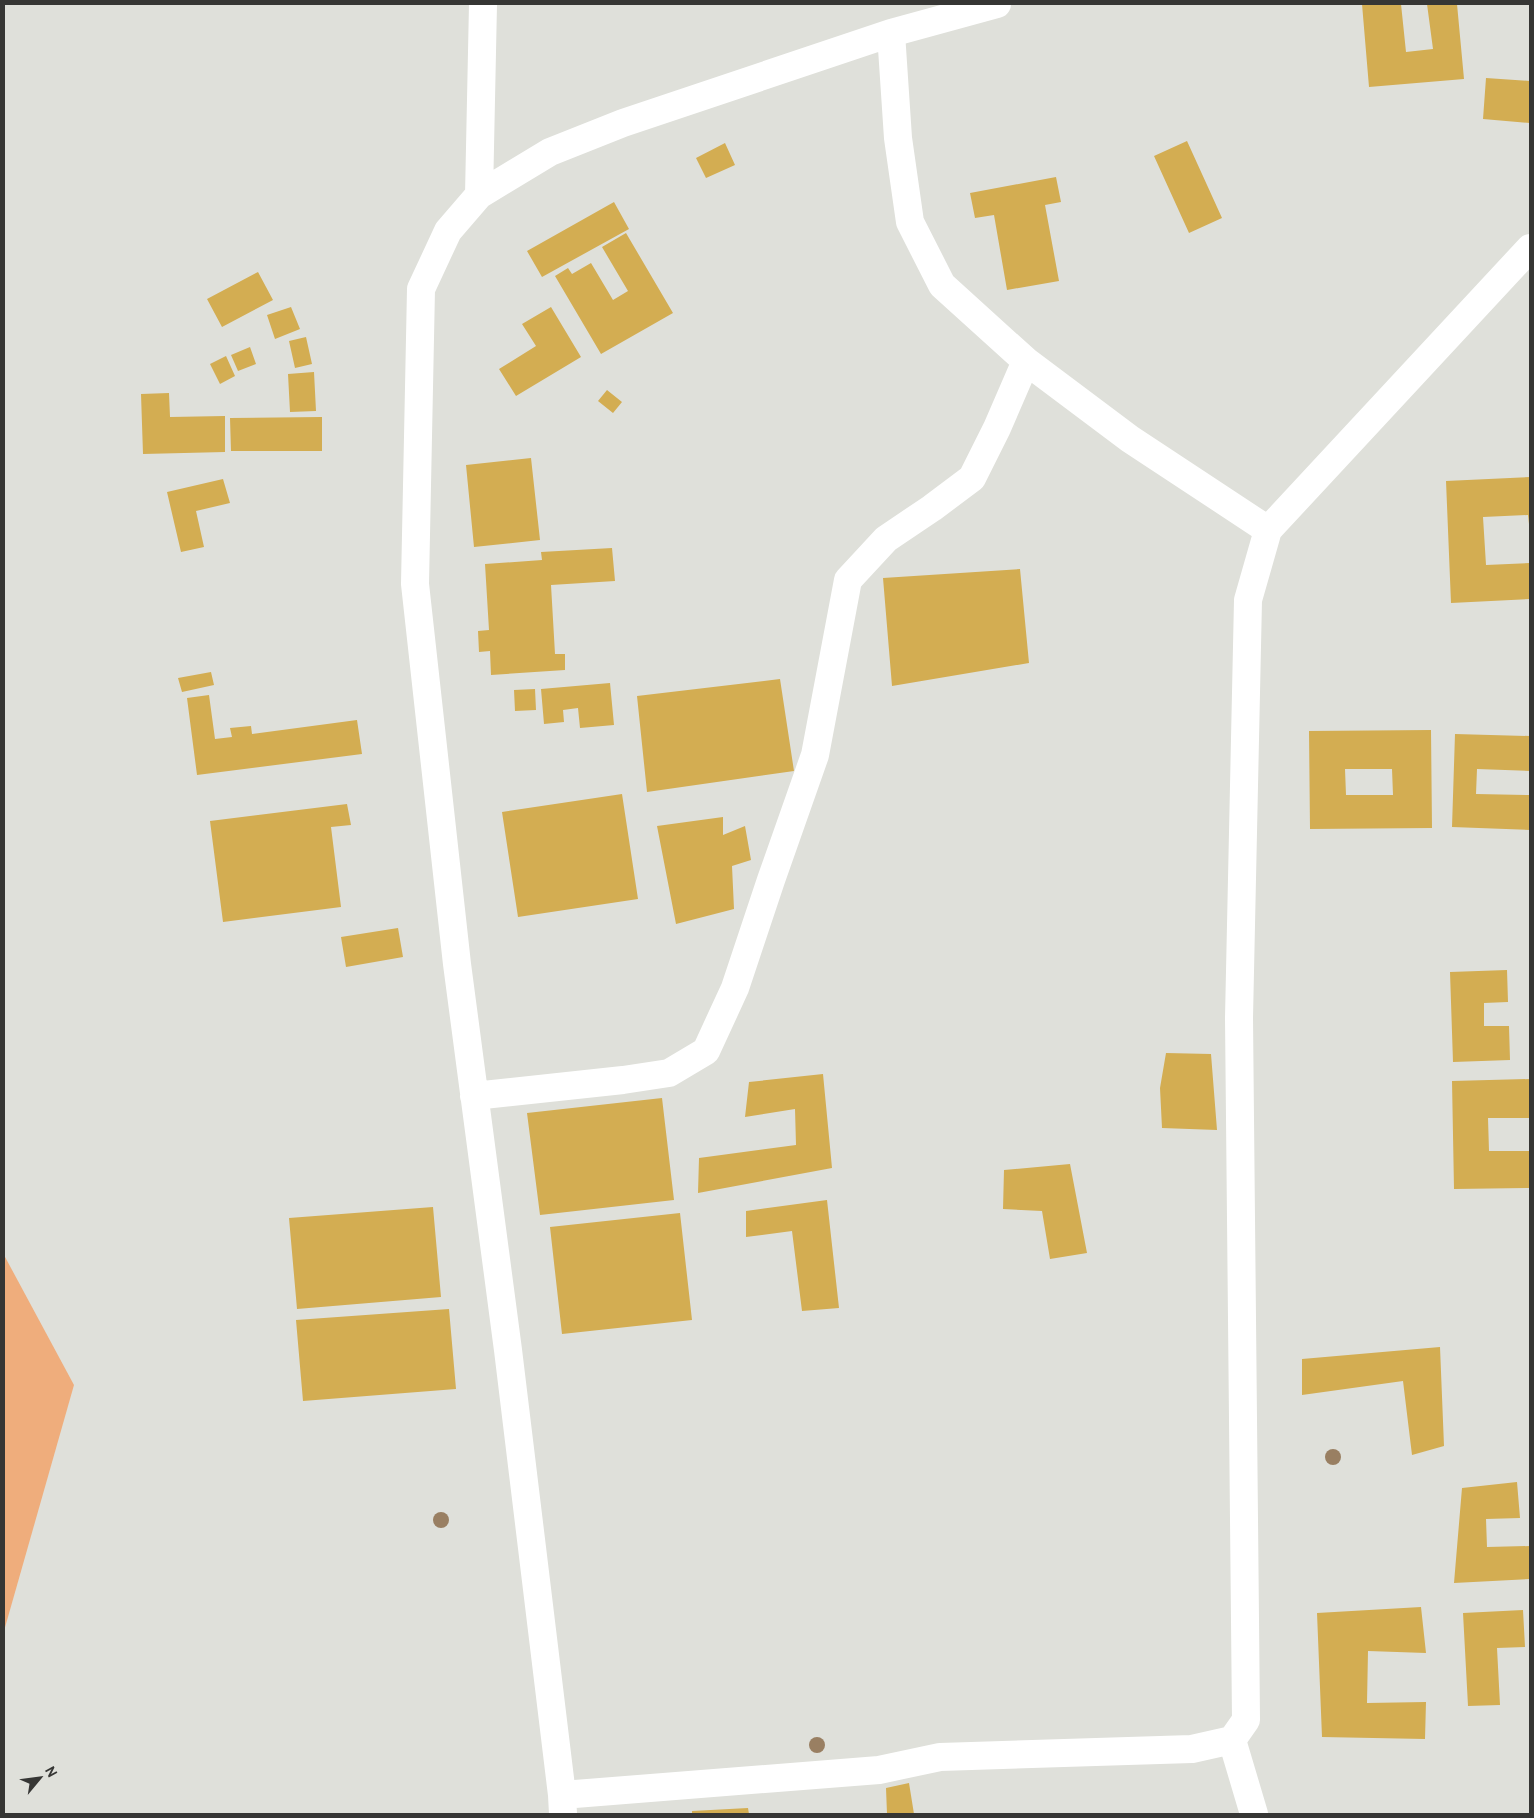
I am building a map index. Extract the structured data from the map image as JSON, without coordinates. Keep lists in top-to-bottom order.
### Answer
{
  "north": "top right"
}
